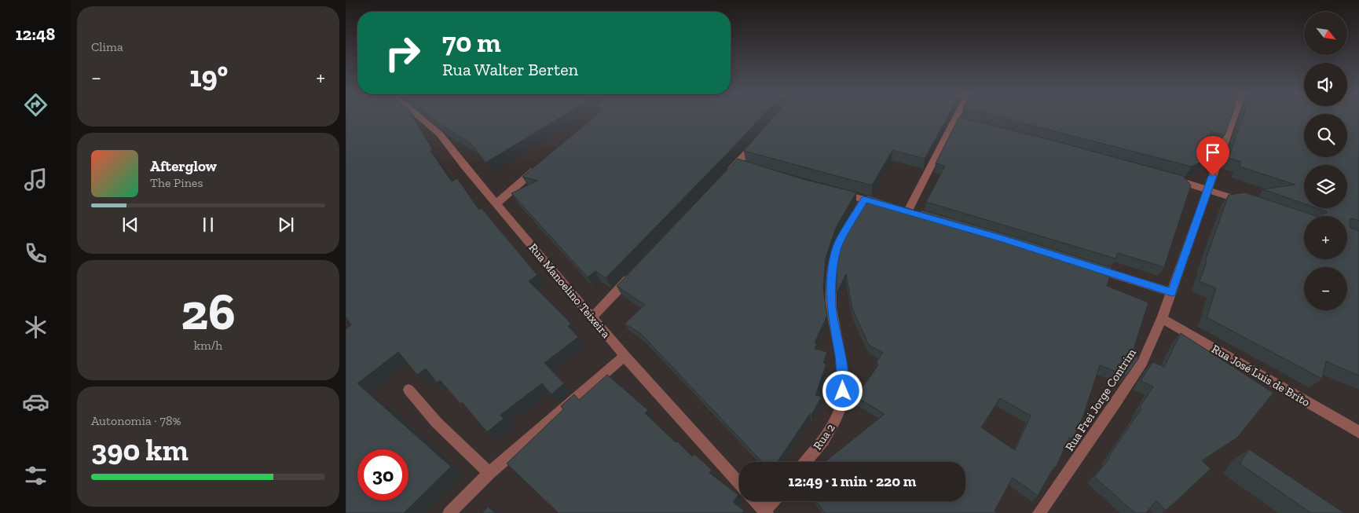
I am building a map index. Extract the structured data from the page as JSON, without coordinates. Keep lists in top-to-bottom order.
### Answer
{
  "streets": {
    "street": [
      "Rua Manoelino Teixeira",
      "Rua José Luis de Brito",
      "Rua Frei Jorge Contrim",
      "Rua 2"
    ]
  },
  "crossings": [
    ["Rua José Luis de Brito", "Rua Frei Jorge Contrim"]
  ],
  "north": "bottom right",
  "page": {
    "tabs": "12:48",
    "tile": [
      "Clima",
      ["26", "km/h"],
      ["Autonomia · 78%", "390 km"]
    ],
    "map_buttons": ["+", "−"],
    "turn": ["70 m", "Rua Walter Berten"],
    "heat": ["−", "19°", "+"],
    "song": ["Afterglow", "The Pines"],
    "limit": "30",
    "trip": "12:49 · 1 min · 220 m"
  }
}
